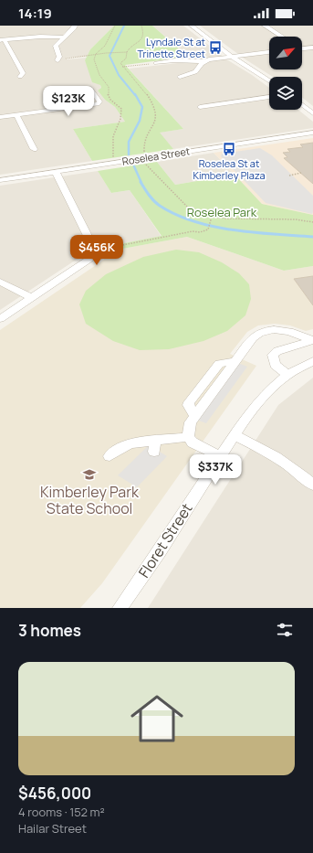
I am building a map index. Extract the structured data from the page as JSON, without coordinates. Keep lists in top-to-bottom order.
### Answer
{
  "streets": {
    "street": ["Roselea Street", "Floret Street"]
  },
  "parks": ["Roselea Park"],
  "places": {
    "bus stop": ["Lyndale St at Trinette Street", "Roselea St at Kimberley Plaza"],
    "school or university": ["Kimberley Park State School"]
  },
  "north": "top right",
  "page": {
    "status": "14:19",
    "price": ["$123K", "$456K", "$337K"],
    "heading": "3 homes",
    "list": [
      {
        "name": "$456,000",
        "note": "4 rooms · 152 m² · Hailar Street"
      }
    ]
  }
}
